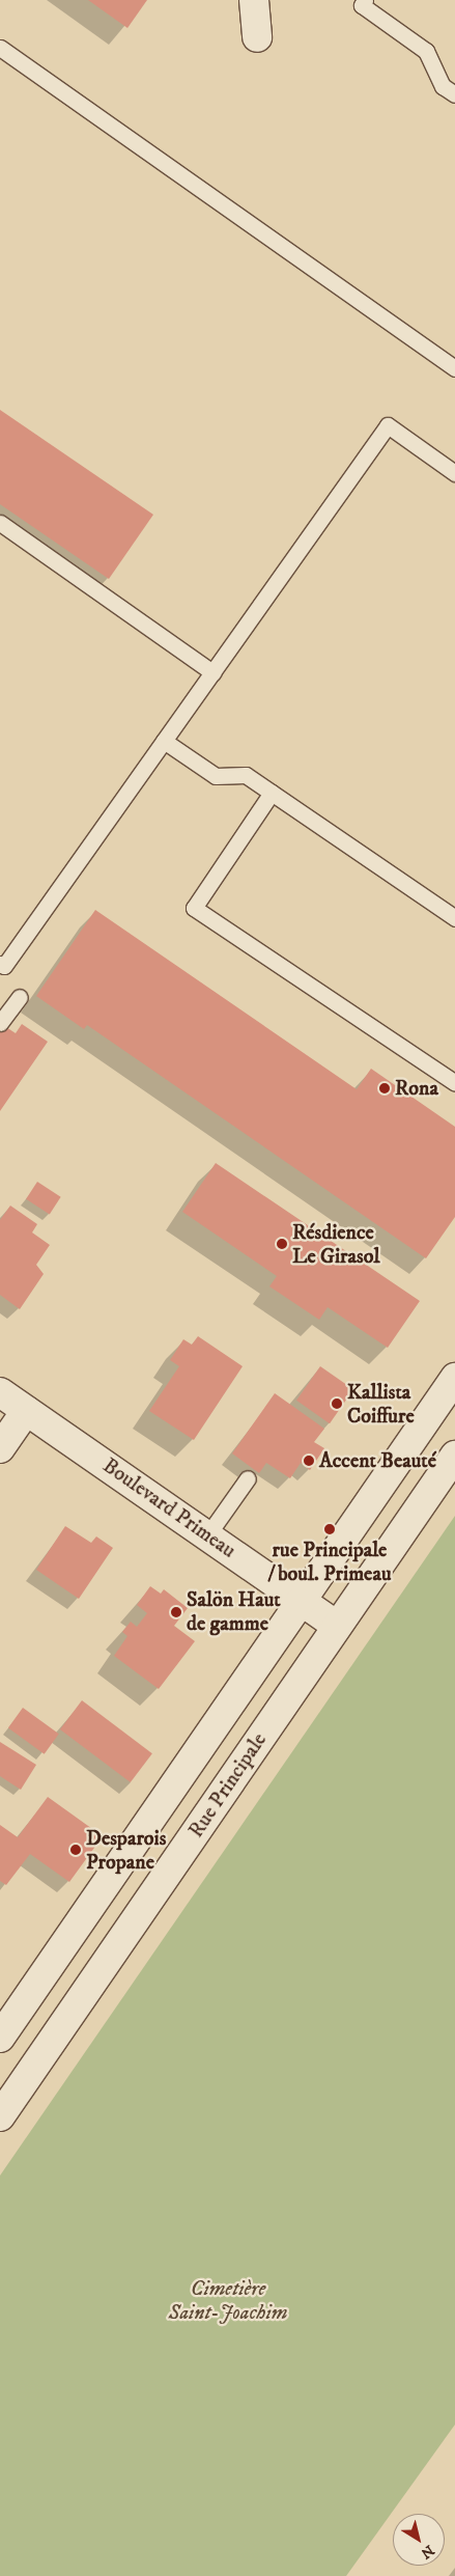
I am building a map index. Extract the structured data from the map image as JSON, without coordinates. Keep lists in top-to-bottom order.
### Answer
{
  "streets": {
    "street": ["Boulevard Primeau", "Rue Principale"]
  },
  "crossings": [
    ["Boulevard Primeau", "Rue Principale"]
  ],
  "parks": ["Cimetière Saint-Joachim"],
  "places": [
    "Rona",
    "Résdience Le Girasol",
    "Kallista Coiffure",
    "Accent Beauté",
    "rue Principale / boul. Primeau",
    "Salön Haut de gamme",
    "Desparois Propane"
  ],
  "north": "bottom right"
}
